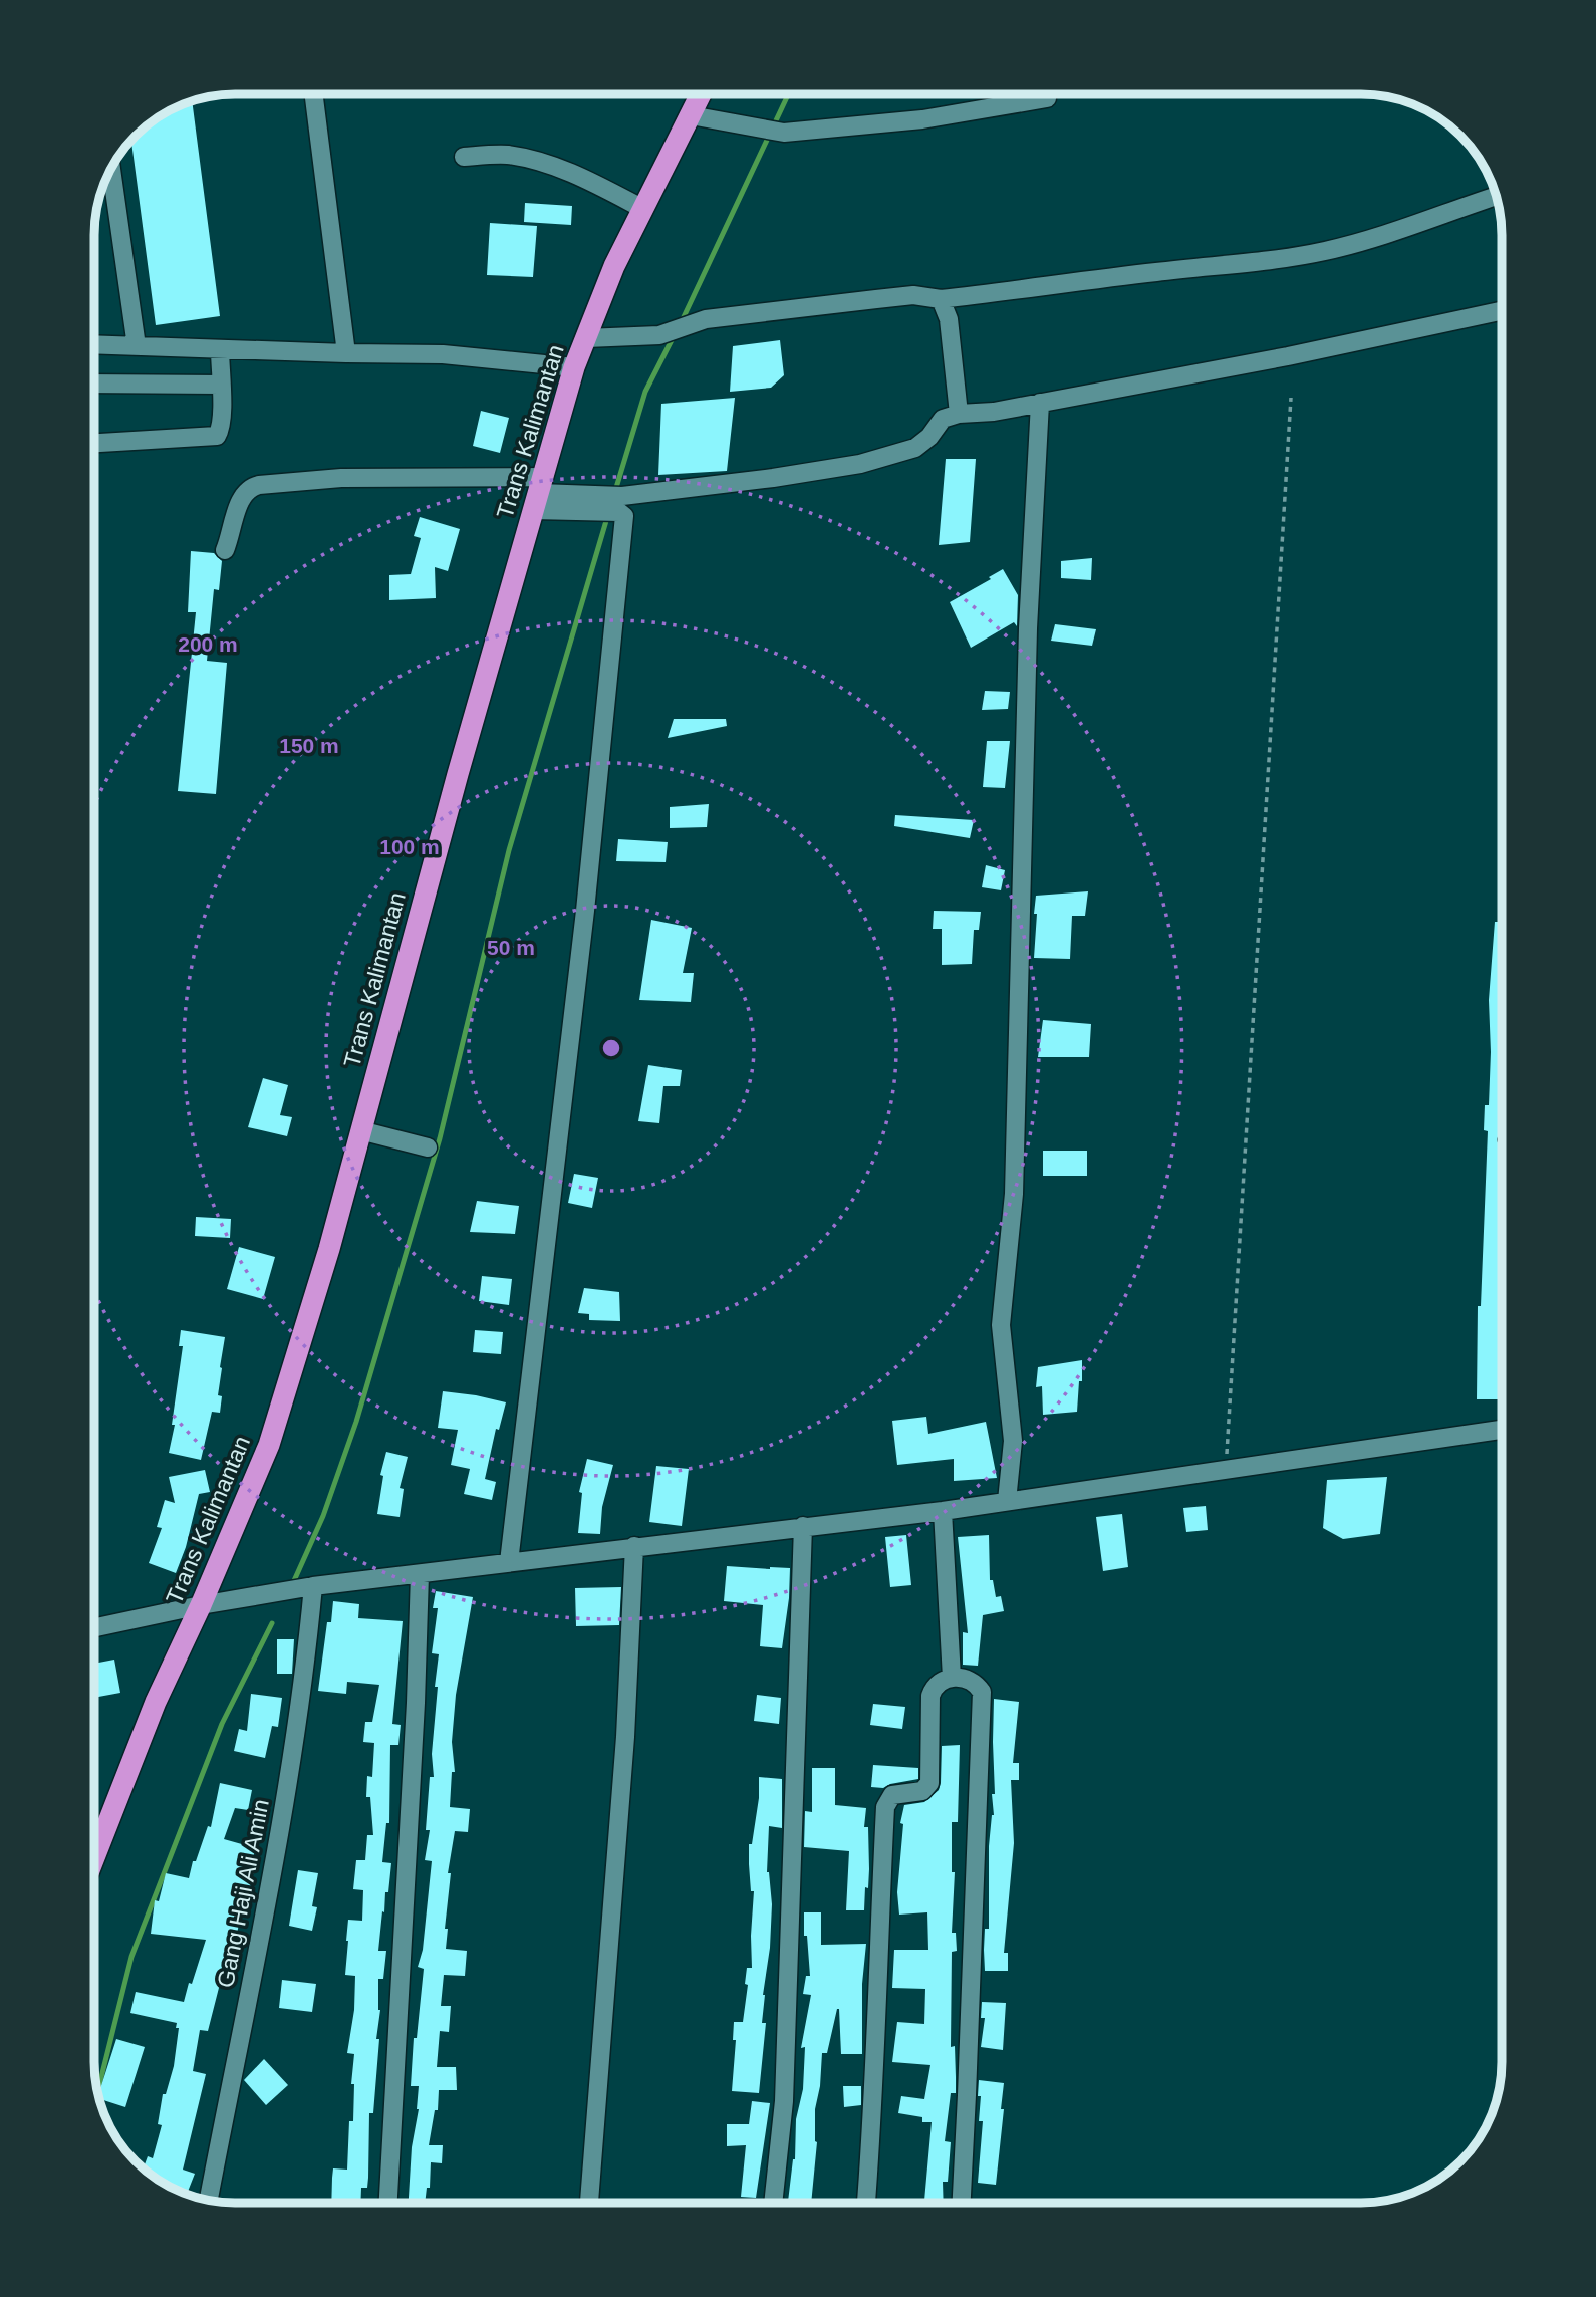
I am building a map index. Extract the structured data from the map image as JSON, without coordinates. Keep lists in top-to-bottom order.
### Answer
{
  "streets": {
    "highway": ["Trans Kalimantan"],
    "street": ["Gang Haji Ali Amin"]
  },
  "rings": [
    "200 m",
    "150 m",
    "100 m",
    "50 m"
  ]
}
